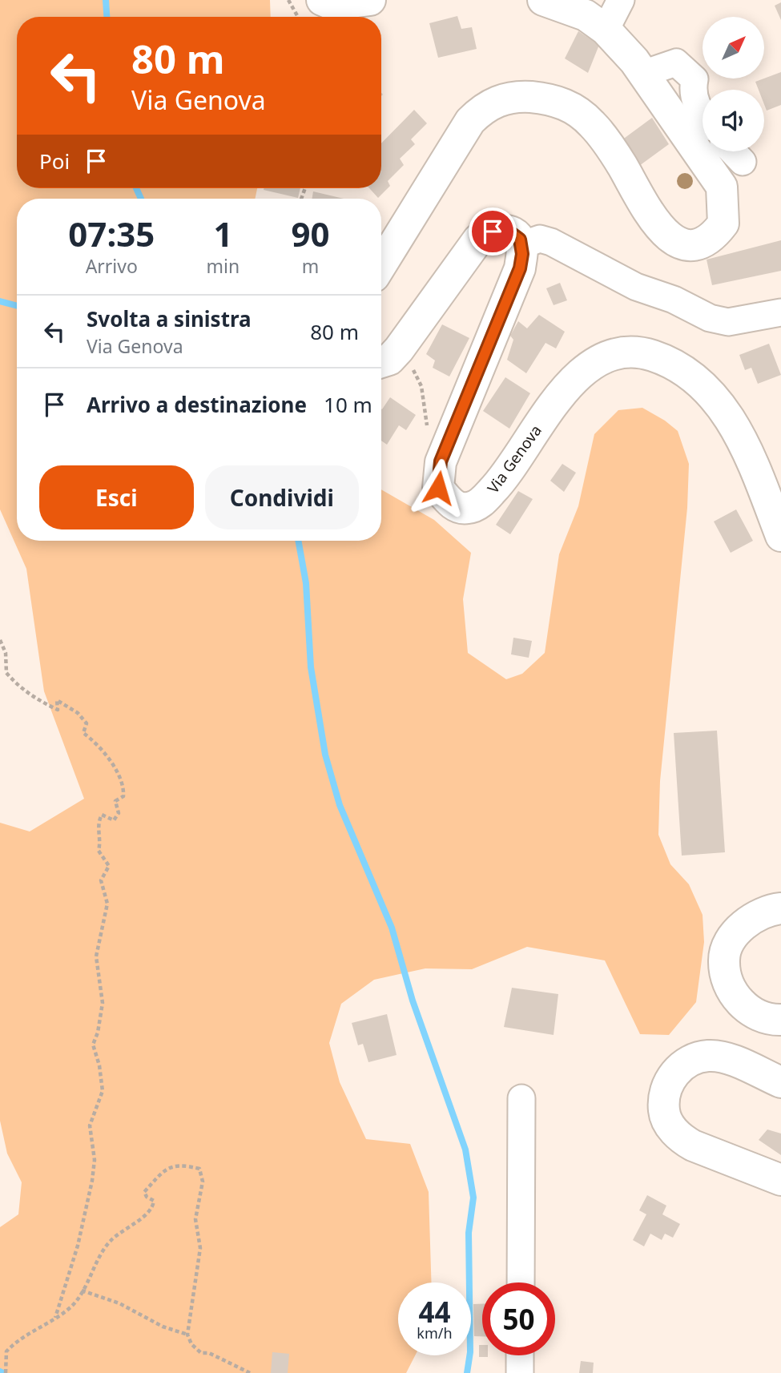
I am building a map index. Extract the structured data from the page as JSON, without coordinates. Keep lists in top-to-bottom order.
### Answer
{
  "streets": {
    "main road": ["Via Genova"]
  },
  "north": "top right",
  "page": {
    "turn": ["80 m", "Via Genova"],
    "then": "Poi",
    "eta": [
      "07:35",
      "Arrivo",
      "1",
      "min",
      "90",
      "m"
    ],
    "list": [
      {
        "name": "Svolta a sinistra",
        "note": "Via Genova",
        "value": "80 m"
      },
      {
        "name": "Arrivo a destinazione",
        "value": "10 m"
      }
    ],
    "buttons": ["Esci", "Condividi"],
    "speed": "44 km/h",
    "limit": "50"
  }
}
